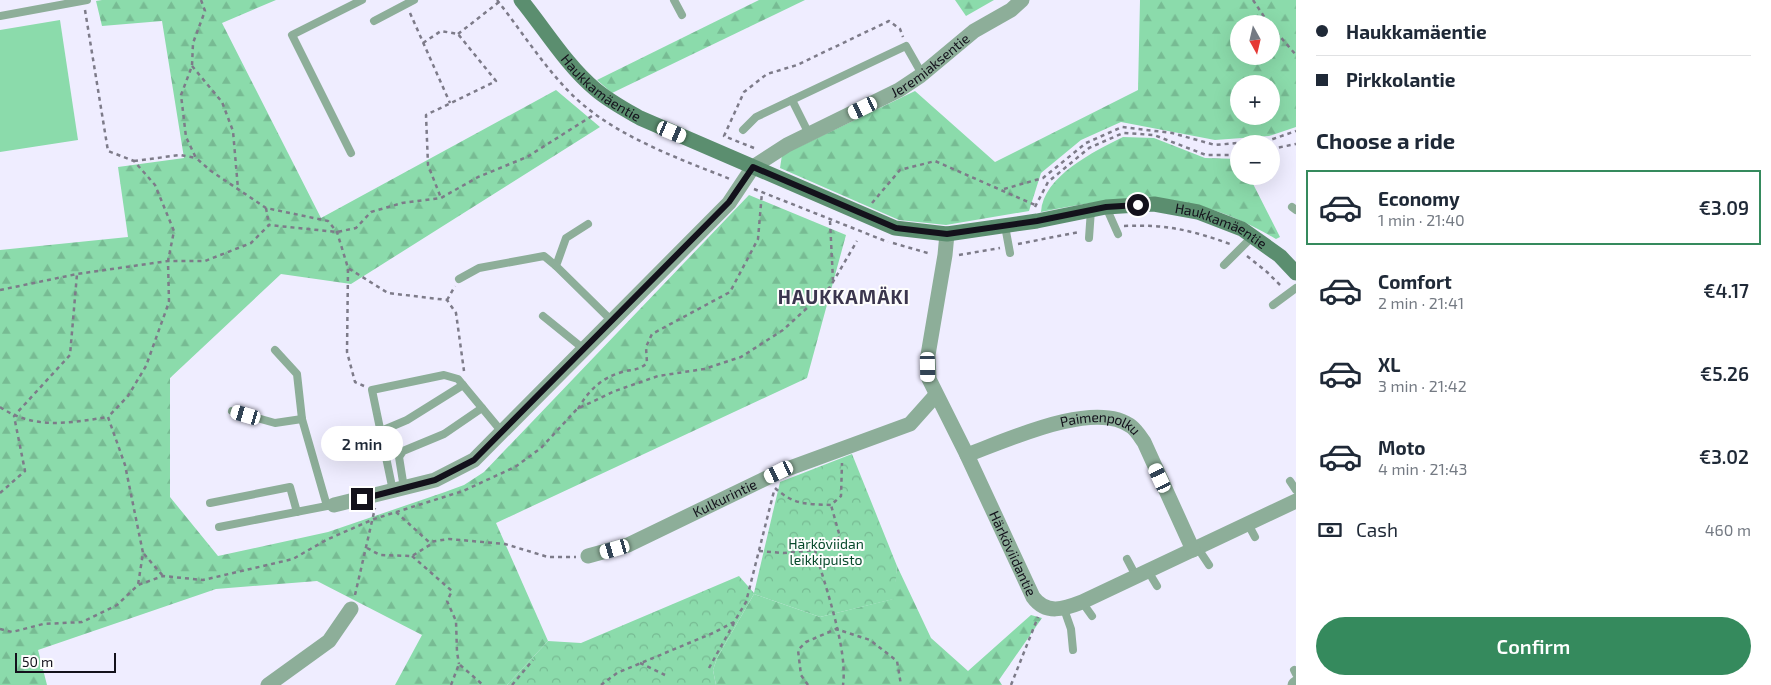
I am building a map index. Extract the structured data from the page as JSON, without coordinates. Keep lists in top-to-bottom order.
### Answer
{
  "streets": {
    "street": [
      "Jeremiaksentie",
      "Haukkamäentie",
      "Paimenpolku",
      "Kulkurintie",
      "Härköviidantie"
    ]
  },
  "crossings": [
    ["Jeremiaksentie", "Haukkamäentie"],
    ["Haukkamäentie", "Härköviidantie"],
    ["Paimenpolku", "Härköviidantie"],
    ["Kulkurintie", "Härköviidantie"]
  ],
  "districts": ["HAUKKAMÄKI"],
  "parks": ["Härköviidan leikkipuisto"],
  "scale_bar": "50 m",
  "north": "bottom",
  "page": {
    "banner": ["Haukkamäentie", "Pirkkolantie"],
    "map_buttons": ["+", "−"],
    "heading": "Choose a ride",
    "list": [
      {
        "name": "Economy",
        "note": "1 min · 21:40",
        "value": "€3.09"
      },
      {
        "name": "Comfort",
        "note": "2 min · 21:41",
        "value": "€4.17"
      },
      {
        "name": "XL",
        "note": "3 min · 21:42",
        "value": "€5.26"
      },
      {
        "name": "Moto",
        "note": "4 min · 21:43",
        "value": "€3.02"
      }
    ],
    "bubble": "2 min",
    "pay": ["Cash", "460 m"],
    "buttons": "Confirm",
    "scale": "50 m"
  }
}
